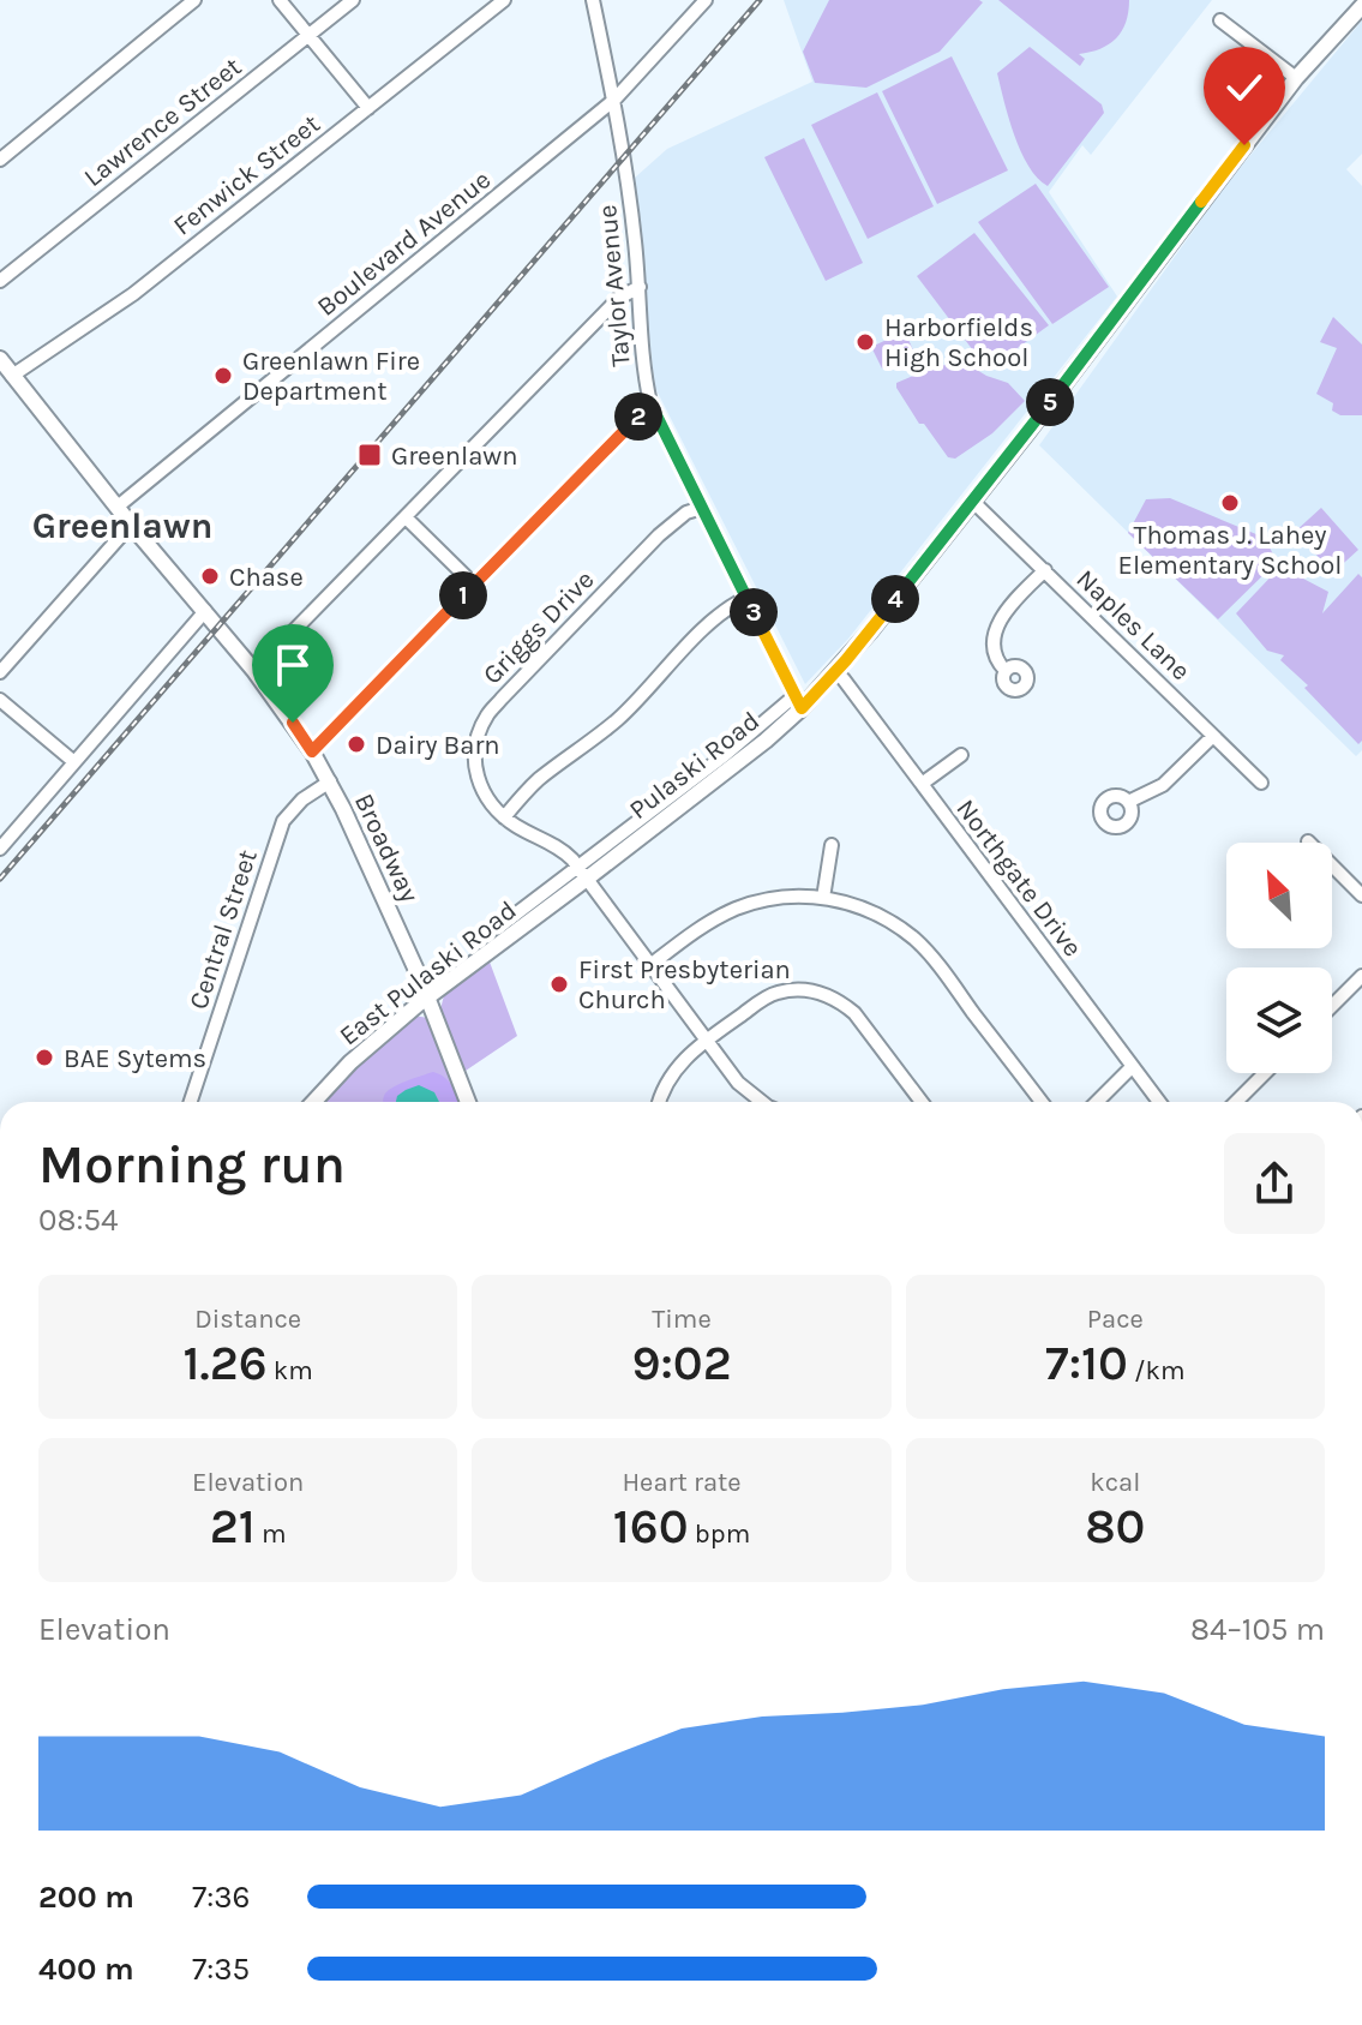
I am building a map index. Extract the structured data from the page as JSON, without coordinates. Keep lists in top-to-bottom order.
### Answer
{
  "streets": {
    "main road": ["Pulaski Road", "Broadway", "East Pulaski Road"],
    "street": [
      "Lawrence Street",
      "Fenwick Street",
      "Boulevard Avenue",
      "Taylor Avenue",
      "Naples Lane",
      "Griggs Drive",
      "Northgate Drive",
      "Central Street"
    ]
  },
  "crossings": [
    ["Fenwick Street", "Broadway"],
    ["Boulevard Avenue", "Taylor Avenue"],
    ["Boulevard Avenue", "Broadway"],
    ["Taylor Avenue", "Griggs Drive"],
    ["Taylor Avenue", "Pulaski Road"],
    ["Naples Lane", "Pulaski Road"],
    ["Griggs Drive", "Pulaski Road"],
    ["Griggs Drive", "East Pulaski Road"],
    ["Pulaski Road", "Northgate Drive"],
    ["Pulaski Road", "East Pulaski Road"],
    ["Broadway", "Central Street"],
    ["Broadway", "East Pulaski Road"]
  ],
  "districts": ["Greenlawn"],
  "places": {
    "other": [
      "Harborfields High School",
      "Greenlawn Fire Department",
      "Thomas J. Lahey Elementary School",
      "Chase",
      "Dairy Barn",
      "First Presbyterian Church",
      "BAE Sytems"
    ],
    "transit": ["Greenlawn"]
  },
  "north": "top left",
  "page": {
    "pins": [
      "5",
      "2",
      "1",
      "4",
      "3"
    ],
    "heading": ["Morning run", "08:54"],
    "stats": [
      ["Distance", "1.26 km"],
      ["Time", "9:02"],
      ["Pace", "7:10 /km"],
      ["Elevation", "21 m"],
      ["Heart rate", "160 bpm"],
      ["kcal", "80"]
    ],
    "chart": ["Elevation", "84–105 m"],
    "list": [
      {
        "name": "200 m",
        "note": "7:36"
      },
      {
        "name": "400 m",
        "note": "7:35"
      }
    ]
  }
}
